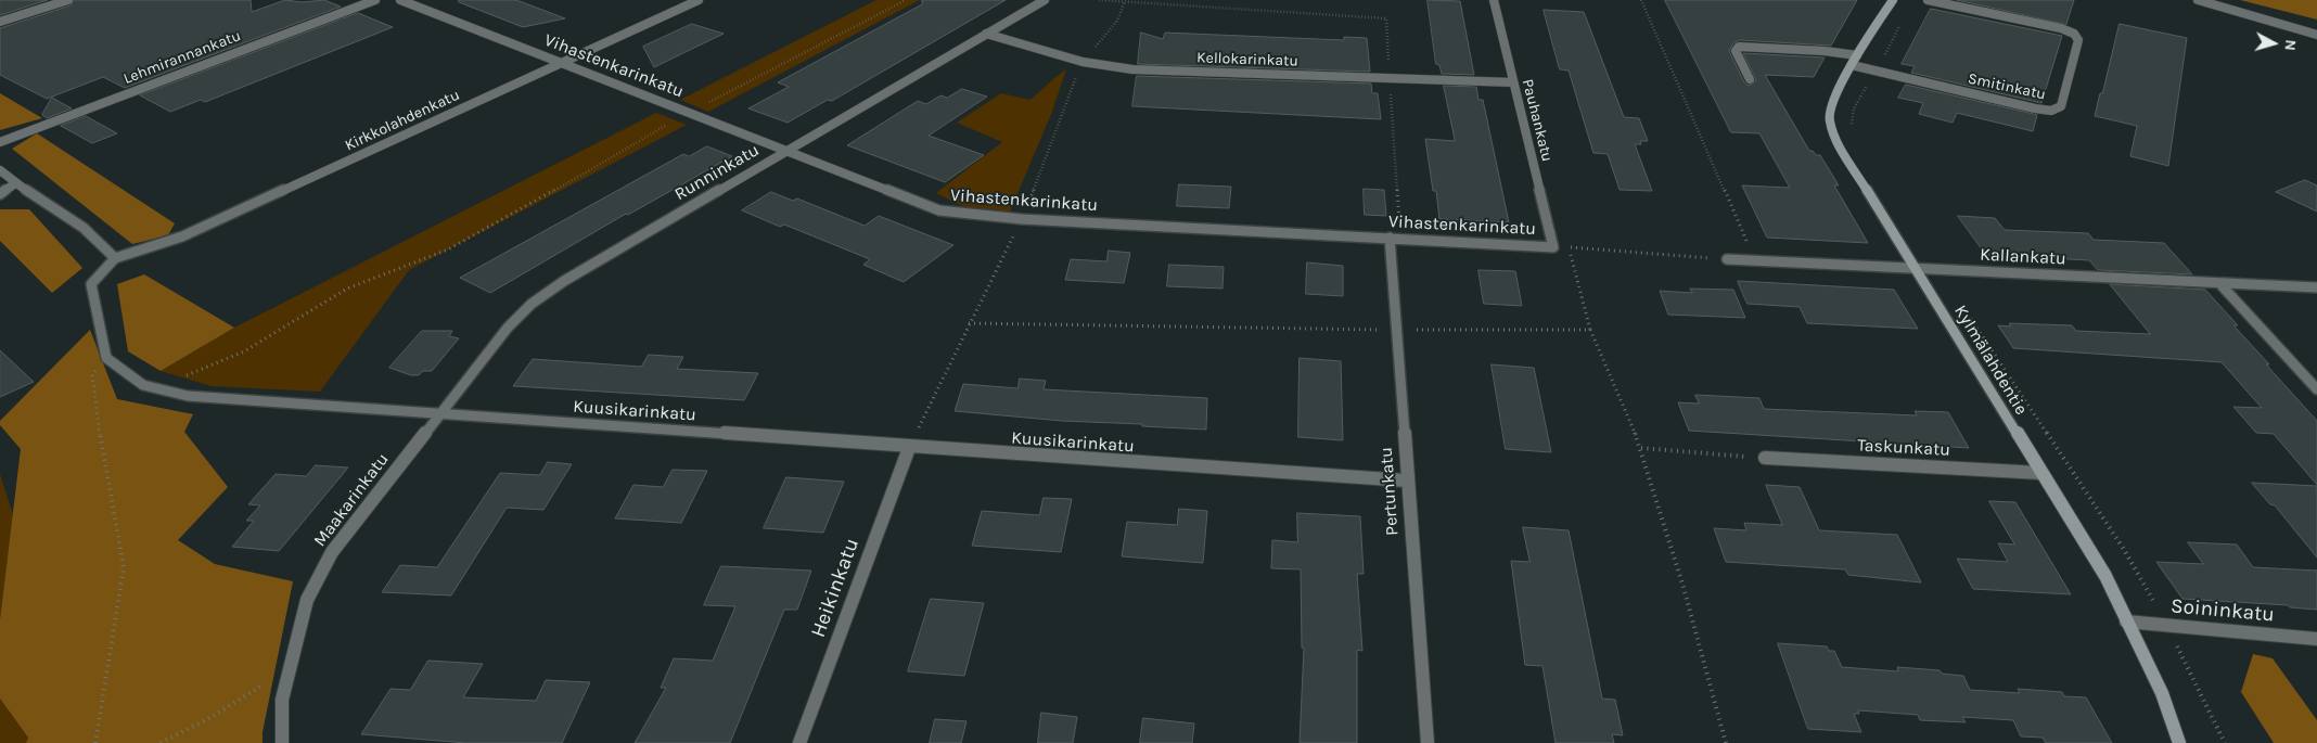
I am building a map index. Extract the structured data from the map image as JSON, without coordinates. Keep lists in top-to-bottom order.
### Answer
{
  "streets": {
    "street": [
      "Lehmirannankatu",
      "Kellokarinkatu",
      "Vihastenkarinkatu",
      "Smitinkatu",
      "Kirkkolahdenkatu",
      "Pauhankatu",
      "Runninkatu",
      "Kallankatu",
      "Kylmälahdentie",
      "Kuusikarinkatu",
      "Taskunkatu",
      "Pertunkatu",
      "Maakarinkatu",
      "Heikinkatu",
      "Soininkatu"
    ]
  },
  "crossings": [
    ["Kellokarinkatu", "Pauhankatu"],
    ["Kellokarinkatu", "Runninkatu"],
    ["Vihastenkarinkatu", "Kirkkolahdenkatu"],
    ["Vihastenkarinkatu", "Pauhankatu"],
    ["Vihastenkarinkatu", "Runninkatu"],
    ["Vihastenkarinkatu", "Pertunkatu"],
    ["Smitinkatu", "Kylmälahdentie"],
    ["Runninkatu", "Kuusikarinkatu"],
    ["Runninkatu", "Maakarinkatu"],
    ["Kallankatu", "Kylmälahdentie"],
    ["Kylmälahdentie", "Taskunkatu"],
    ["Kylmälahdentie", "Soininkatu"],
    ["Kuusikarinkatu", "Pertunkatu"],
    ["Kuusikarinkatu", "Maakarinkatu"],
    ["Kuusikarinkatu", "Heikinkatu"]
  ],
  "north": "right"
}
